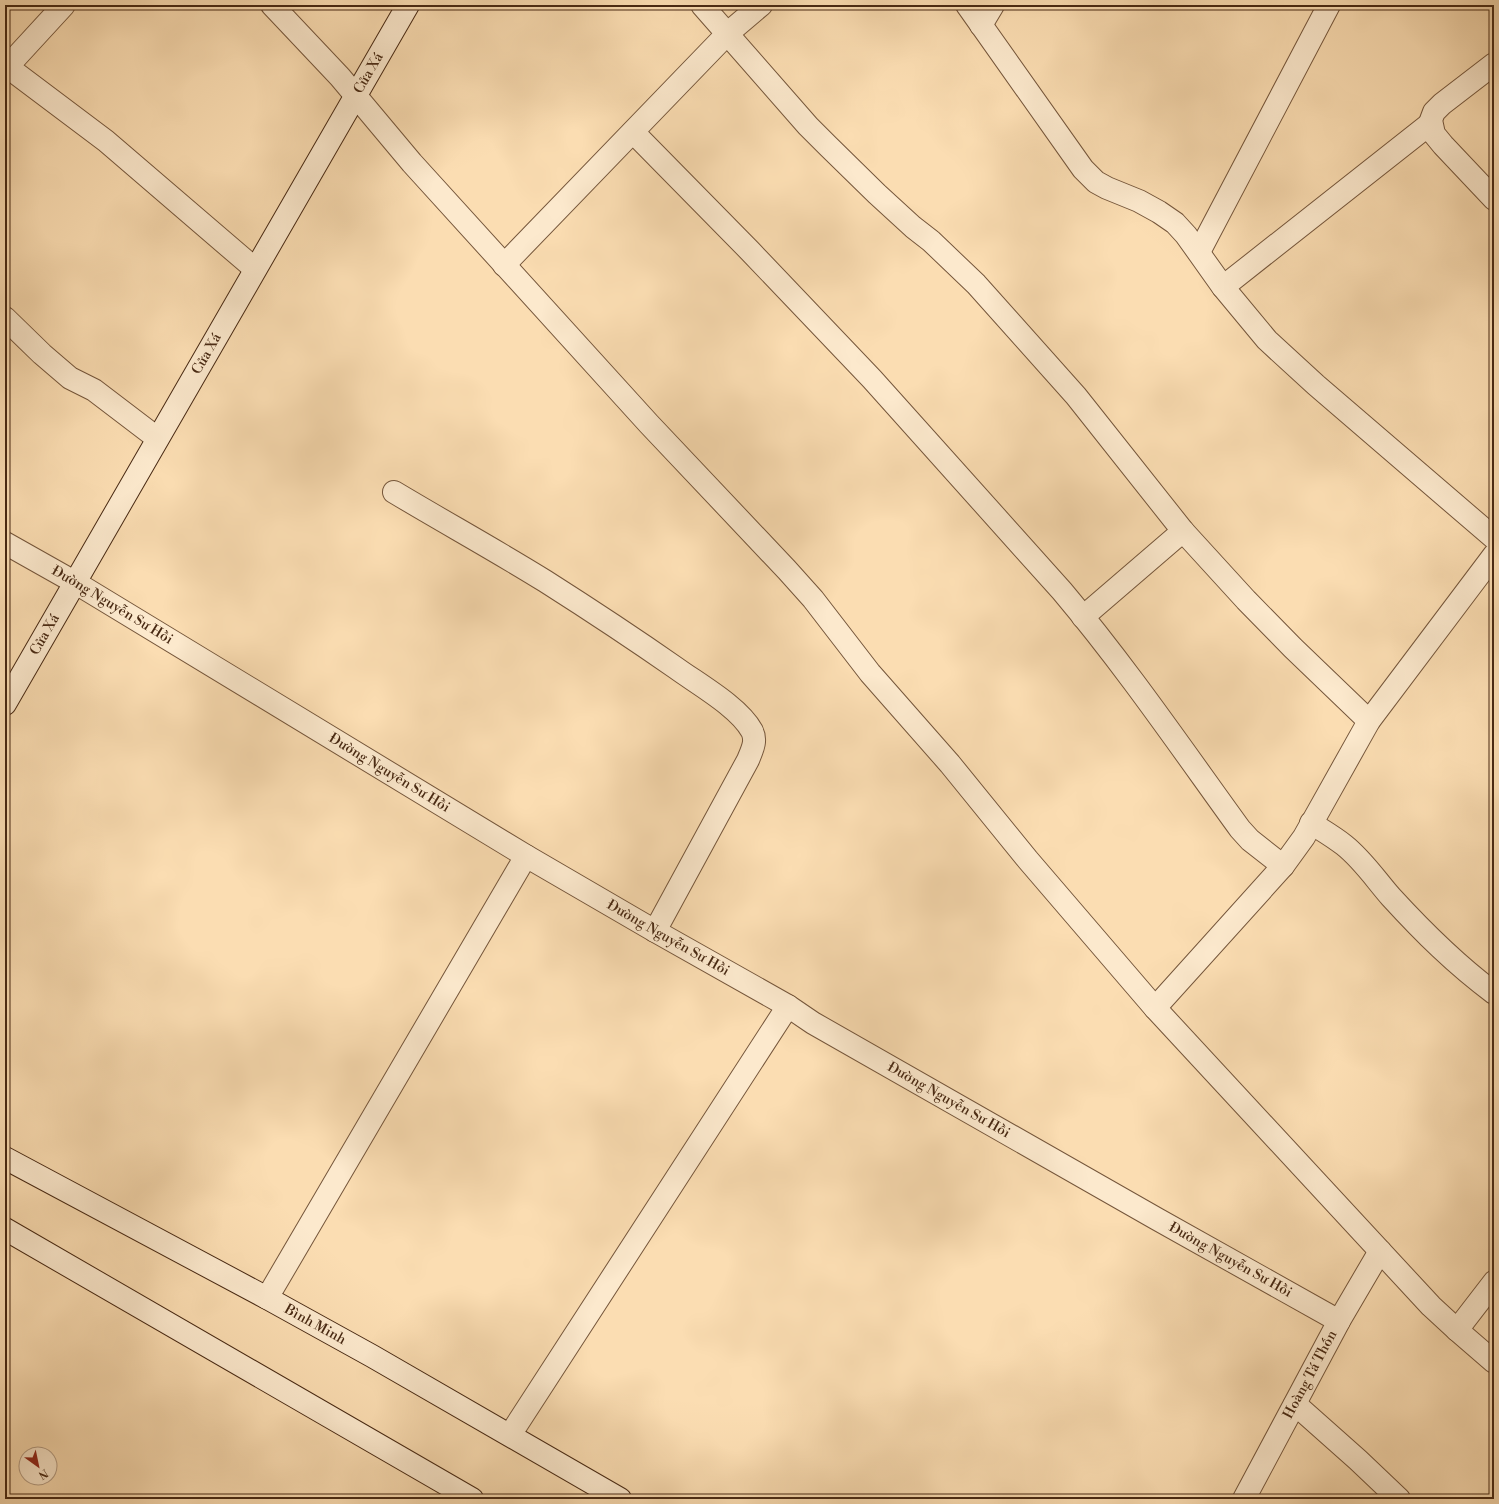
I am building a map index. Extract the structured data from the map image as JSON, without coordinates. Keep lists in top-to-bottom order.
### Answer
{
  "streets": {
    "street": [
      "Cửa Xá",
      "Đường Nguyễn Sư Hồi",
      "Bình Minh",
      "Hoàng Tá Thốn"
    ]
  },
  "crossings": [
    ["Cửa Xá", "Đường Nguyễn Sư Hồi"],
    ["Đường Nguyễn Sư Hồi", "Hoàng Tá Thốn"]
  ],
  "north": "bottom right"
}
